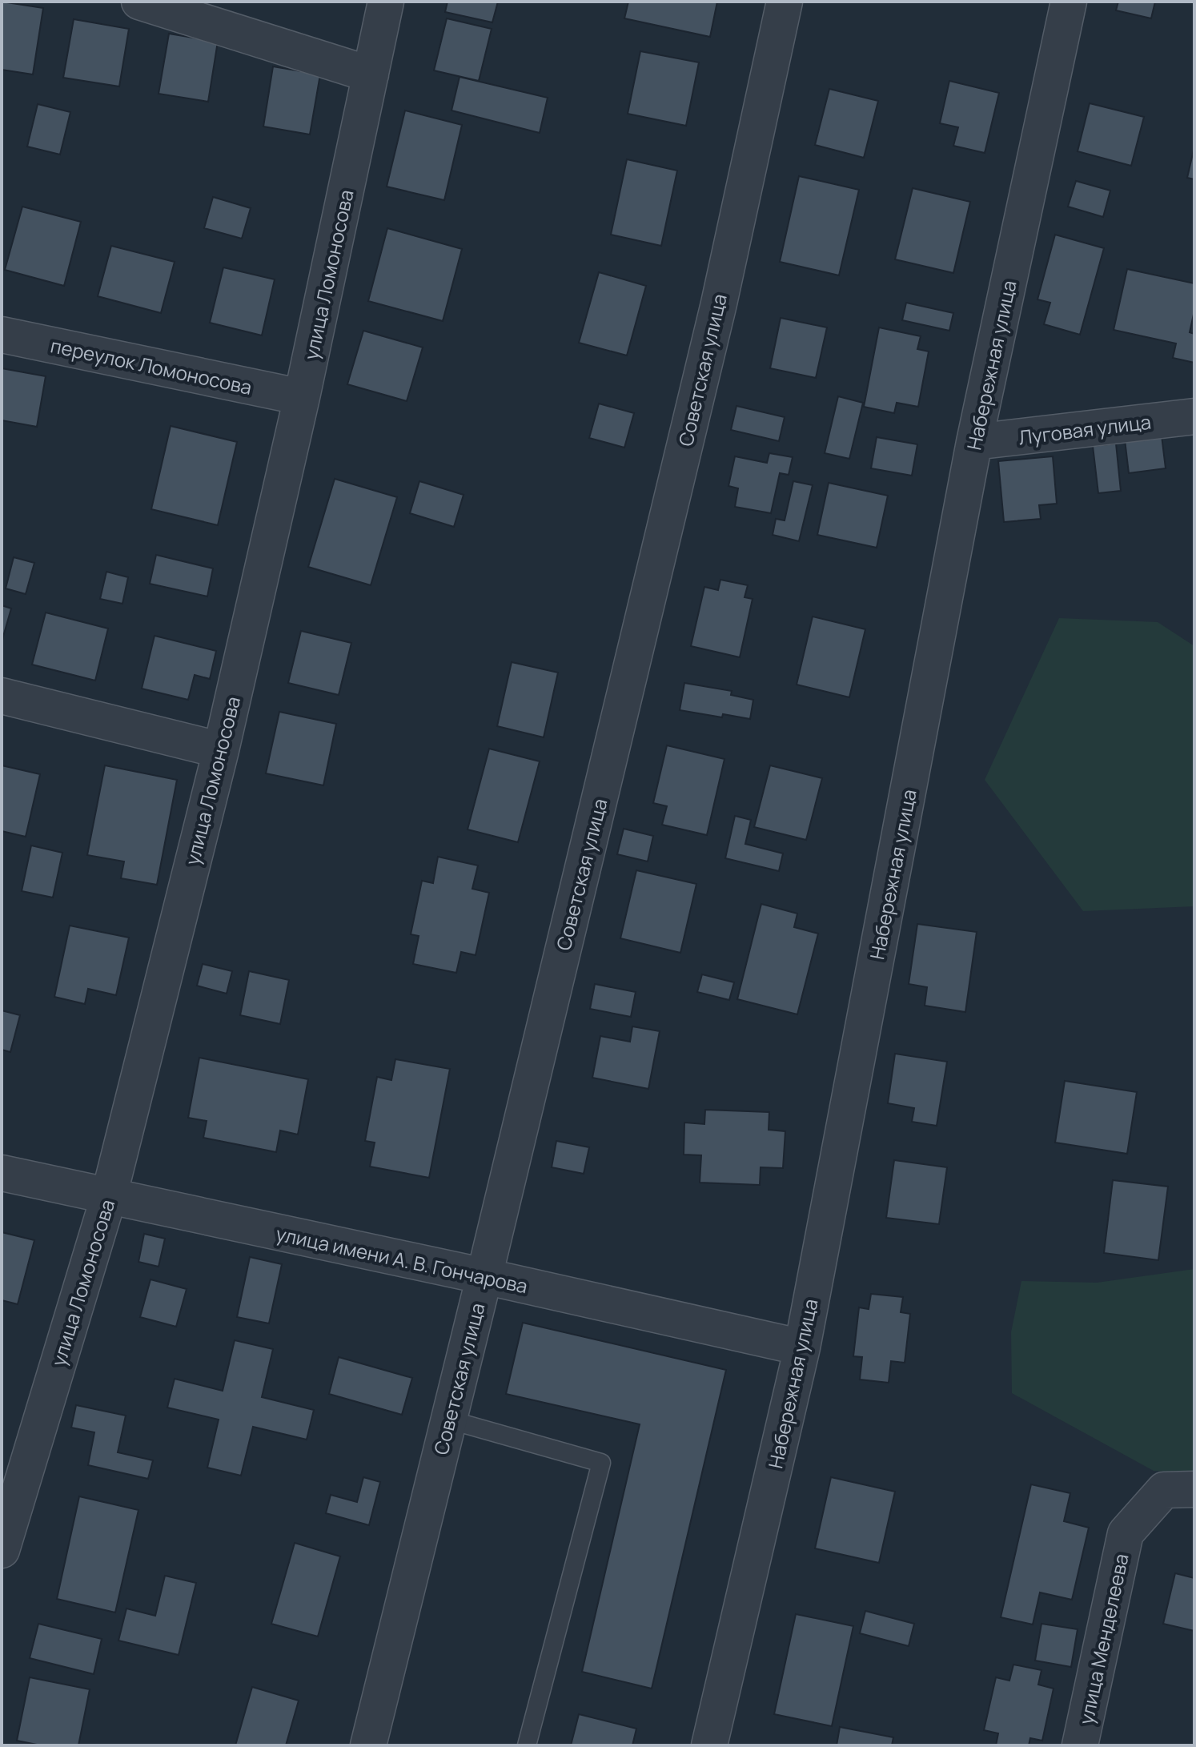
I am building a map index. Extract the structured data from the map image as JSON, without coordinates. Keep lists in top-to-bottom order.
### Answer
{
  "streets": {
    "street": [
      "улица Ломоносова",
      "Набережная улица",
      "переулок Ломоносова",
      "Советская улица",
      "Луговая улица",
      "улица имени А. В. Гончарова",
      "улица Менделеева"
    ]
  },
  "crossings": [
    ["улица Ломоносова", "переулок Ломоносова"],
    ["улица Ломоносова", "улица имени А. В. Гончарова"],
    ["Набережная улица", "Луговая улица"],
    ["Набережная улица", "улица имени А. В. Гончарова"],
    ["Советская улица", "улица имени А. В. Гончарова"]
  ]
}
